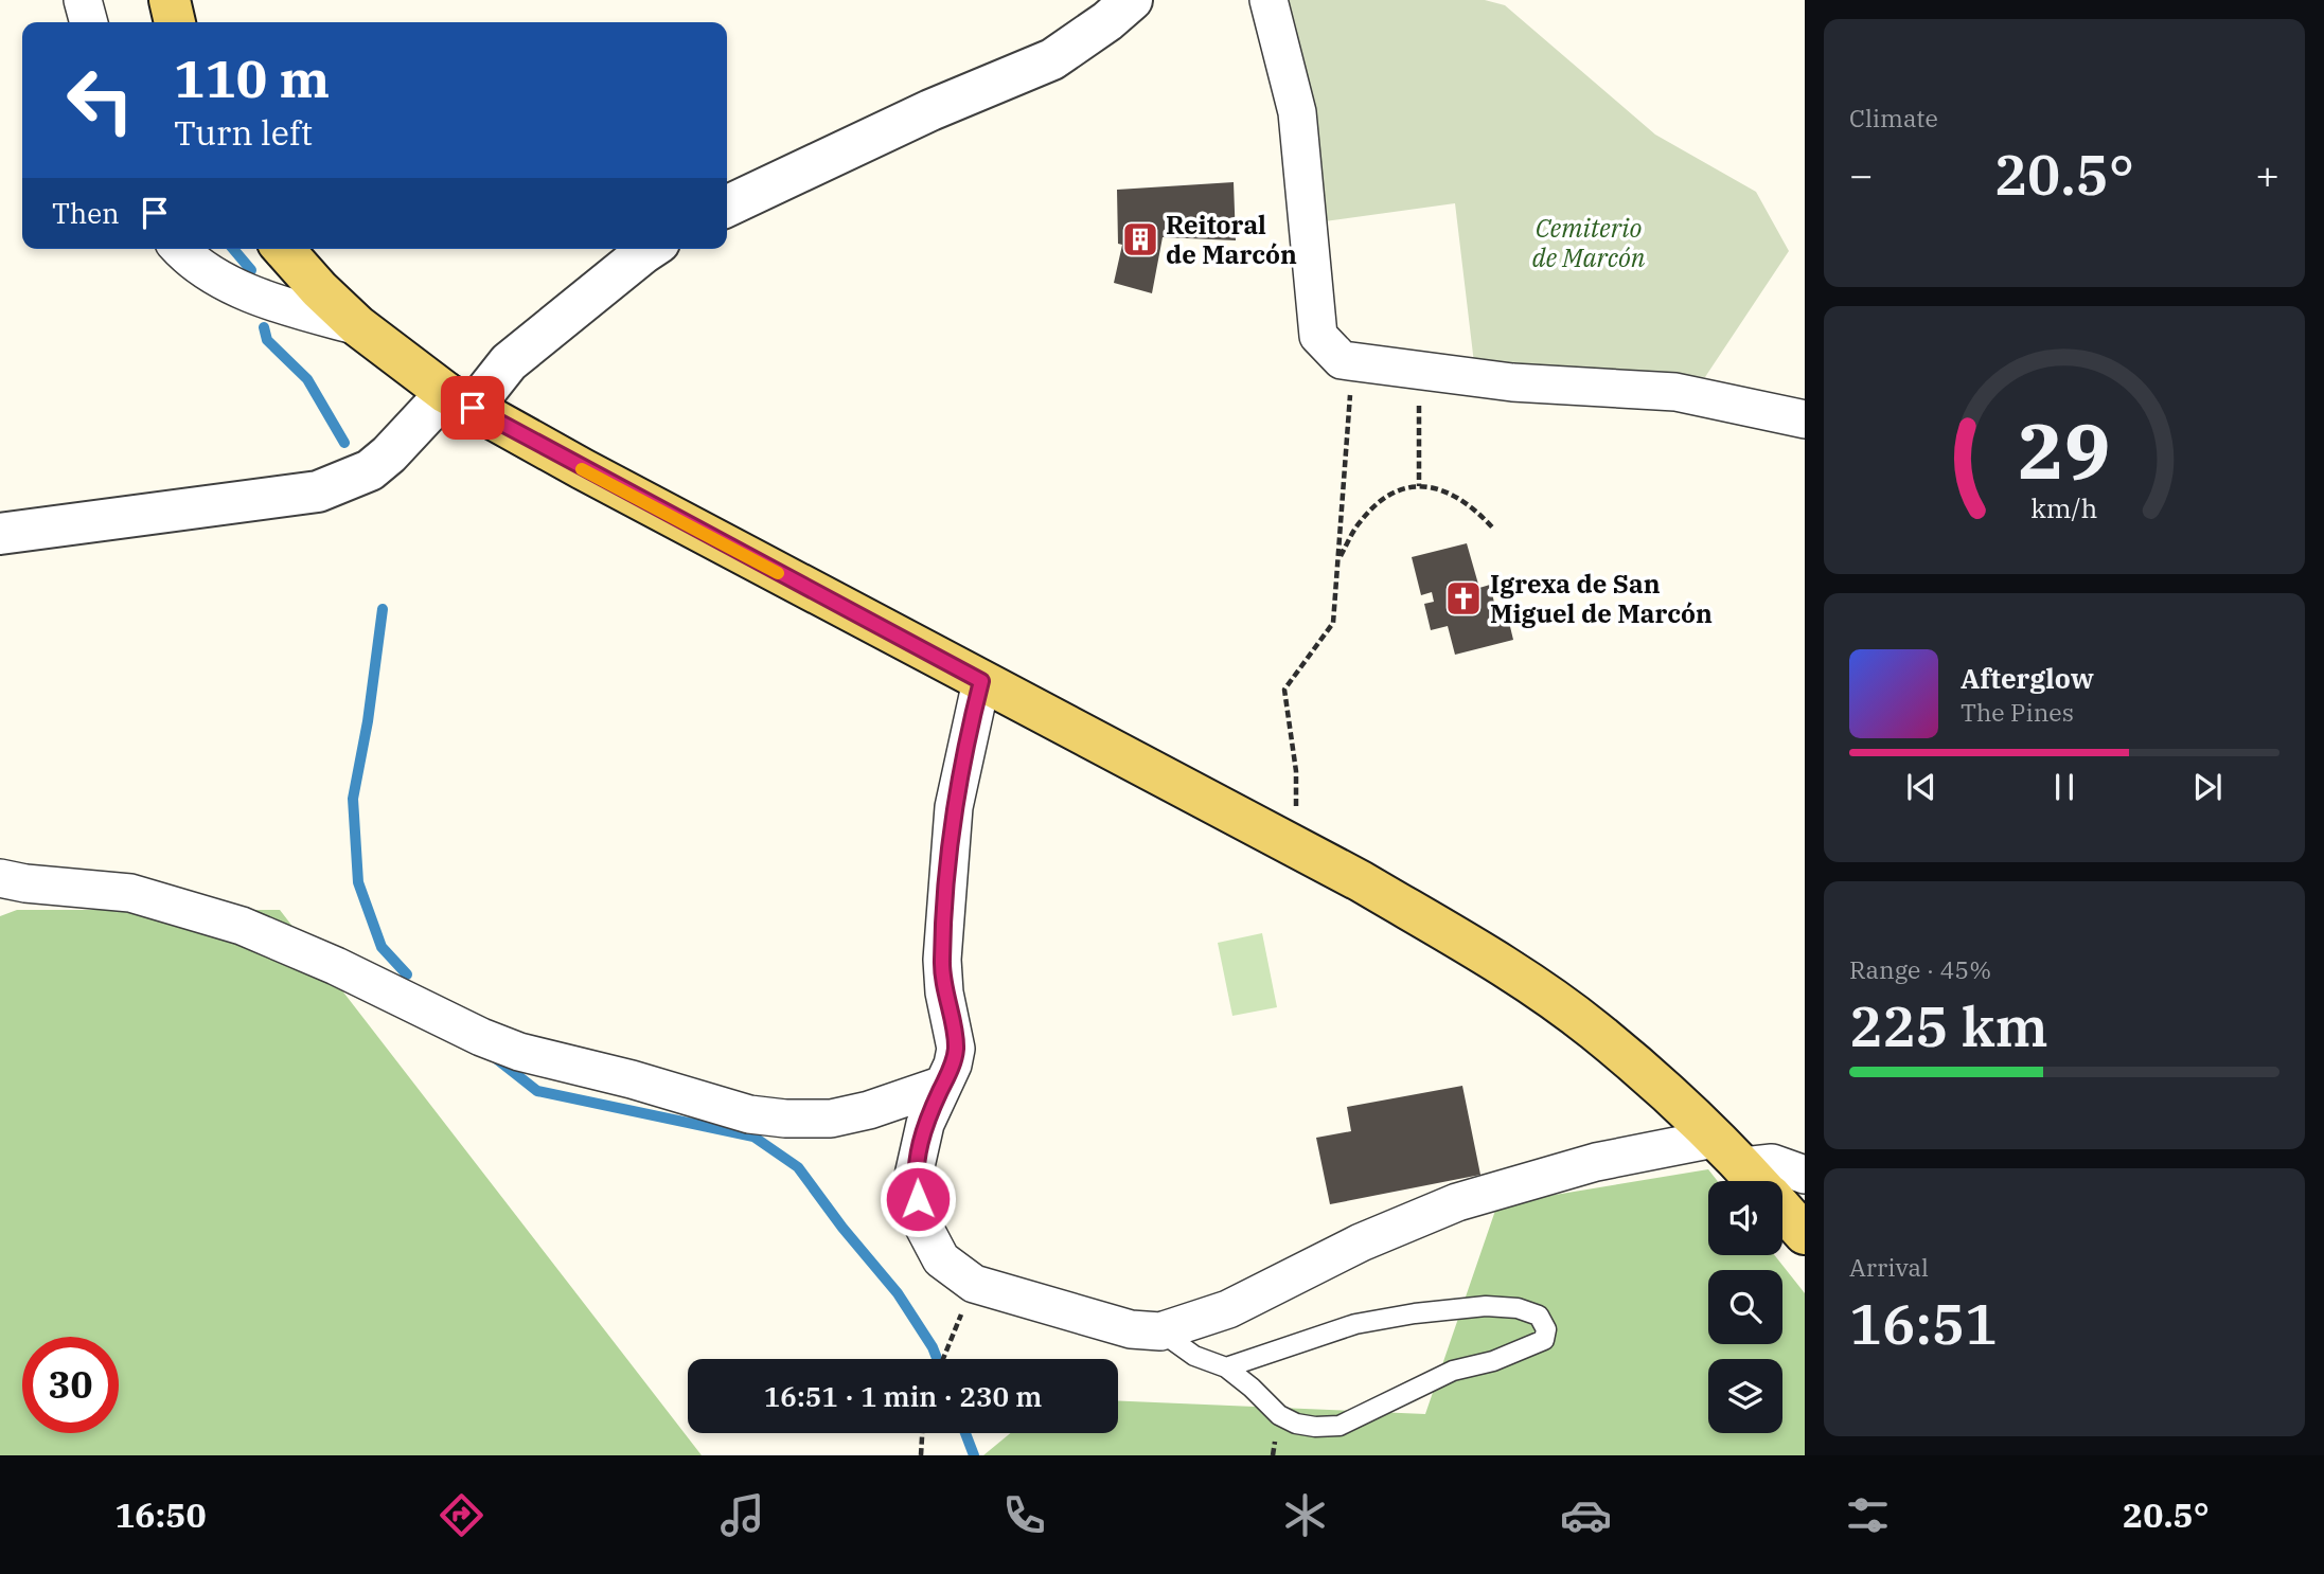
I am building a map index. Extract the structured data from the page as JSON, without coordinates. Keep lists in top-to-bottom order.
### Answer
{
  "parks": ["Cemiterio de Marcón"],
  "places": {
    "building": ["Reitoral de Marcón"],
    "church": ["Igrexa de San Miguel de Marcón"]
  },
  "page": {
    "tile": [
      "Climate",
      ["Range · 45%", "225 km"],
      ["Arrival", "16:51"]
    ],
    "turn": ["110 m", "Turn left"],
    "heat": ["−", "20.5°", "+"],
    "then": "Then",
    "song": ["Afterglow", "The Pines"],
    "limit": "30",
    "trip": "16:51 · 1 min · 230 m",
    "tabs": ["16:50", "20.5°"],
    "gauge": ["29", "km/h"]
  }
}
